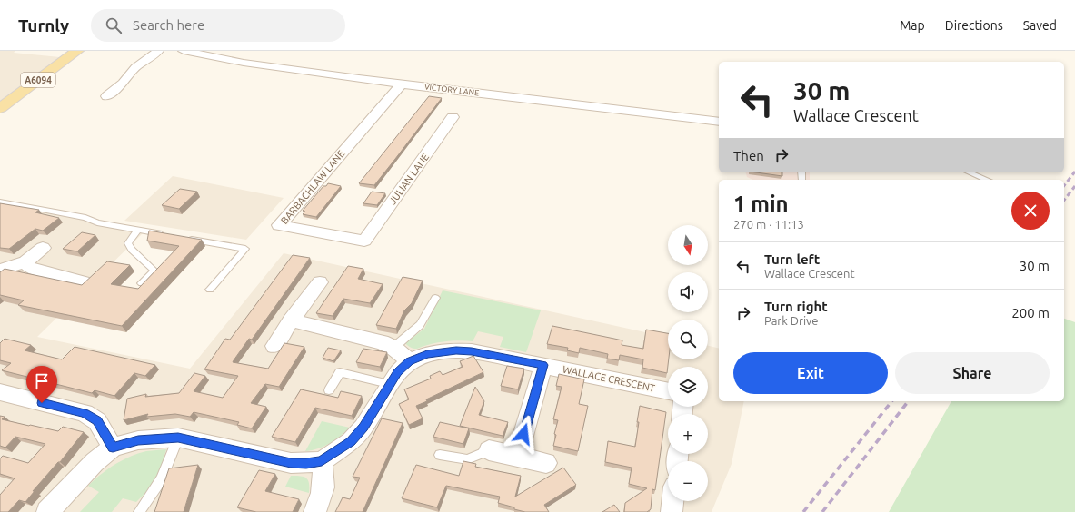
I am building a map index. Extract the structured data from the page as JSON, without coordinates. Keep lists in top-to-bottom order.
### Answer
{
  "streets": {
    "main road": ["A6094"],
    "street": [
      "VICTORY LANE",
      "JULIAN LANE",
      "BARBACHLAW LANE",
      "WALLACE CRESCENT"
    ]
  },
  "crossings": [
    ["VICTORY LANE", "BARBACHLAW LANE"],
    ["JULIAN LANE", "BARBACHLAW LANE"]
  ],
  "north": "bottom",
  "page": {
    "header": "Turnly",
    "search": "Search here",
    "nav": ["Map", "Directions", "Saved"],
    "turn": ["30 m", "Wallace Crescent"],
    "then": "Then",
    "heading": ["1 min", "270 m · 11:13"],
    "map_buttons": ["+", "−"],
    "list": [
      {
        "name": "Turn left",
        "note": "Wallace Crescent",
        "value": "30 m"
      },
      {
        "name": "Turn right",
        "note": "Park Drive",
        "value": "200 m"
      }
    ],
    "buttons": ["Exit", "Share"]
  }
}
